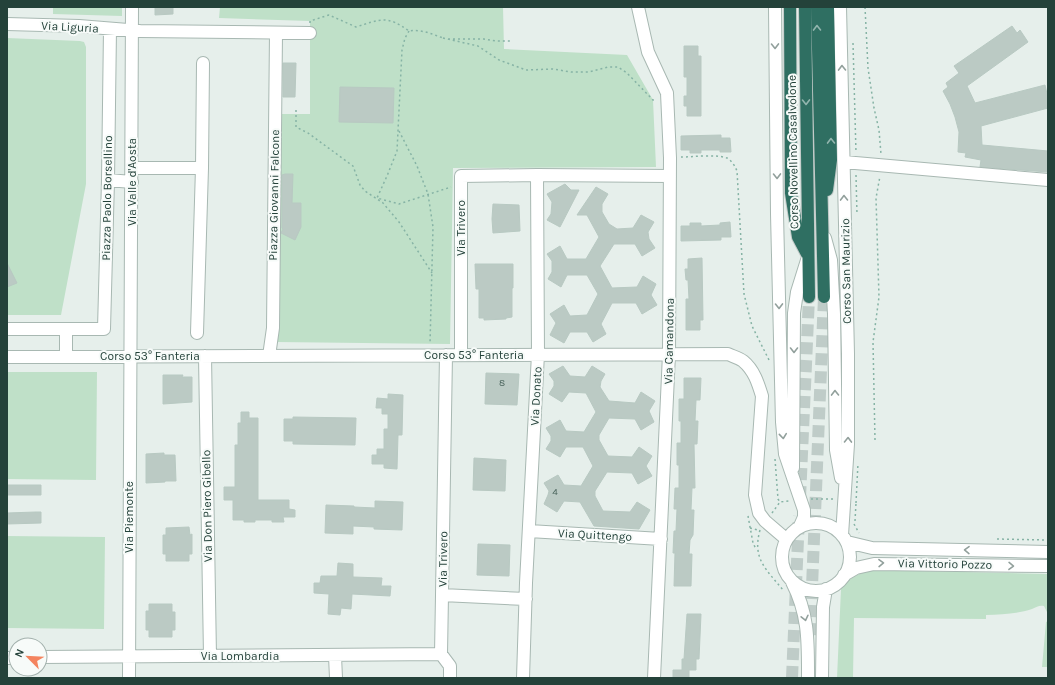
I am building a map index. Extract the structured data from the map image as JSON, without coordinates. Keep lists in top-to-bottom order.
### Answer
{
  "streets": {
    "highway": ["Corso Novellino Casalvolone"],
    "street": [
      "Via Liguria",
      "Via Valle d'Aosta",
      "Piazza Giovanni Falcone",
      "Piazza Paolo Borsellino",
      "Via Trivero",
      "Corso San Maurizio",
      "Via Camandona",
      "Corso 53° Fanteria",
      "Via Donato",
      "Via Don Piero Gibello",
      "Via Piemonte",
      "Via Quittengo",
      "Via Vittorio Pozzo",
      "Via Lombardia"
    ]
  },
  "crossings": [
    ["Via Liguria", "Via Valle d'Aosta"],
    ["Via Liguria", "Piazza Paolo Borsellino"],
    ["Via Valle d'Aosta", "Corso 53° Fanteria"],
    ["Via Valle d'Aosta", "Via Piemonte"],
    ["Piazza Giovanni Falcone", "Corso 53° Fanteria"],
    ["Via Trivero", "Corso 53° Fanteria"],
    ["Via Trivero", "Via Donato"],
    ["Corso San Maurizio", "Corso 53° Fanteria"],
    ["Corso San Maurizio", "Via Vittorio Pozzo"],
    ["Via Camandona", "Corso 53° Fanteria"],
    ["Via Camandona", "Via Quittengo"],
    ["Corso 53° Fanteria", "Via Donato"],
    ["Corso 53° Fanteria", "Via Don Piero Gibello"],
    ["Corso 53° Fanteria", "Via Piemonte"],
    ["Corso 53° Fanteria", "Via Vittorio Pozzo"],
    ["Via Donato", "Via Quittengo"],
    ["Via Don Piero Gibello", "Via Lombardia"],
    ["Via Piemonte", "Via Lombardia"]
  ],
  "house_numbers": ["8", "4"],
  "north": "top left"
}
